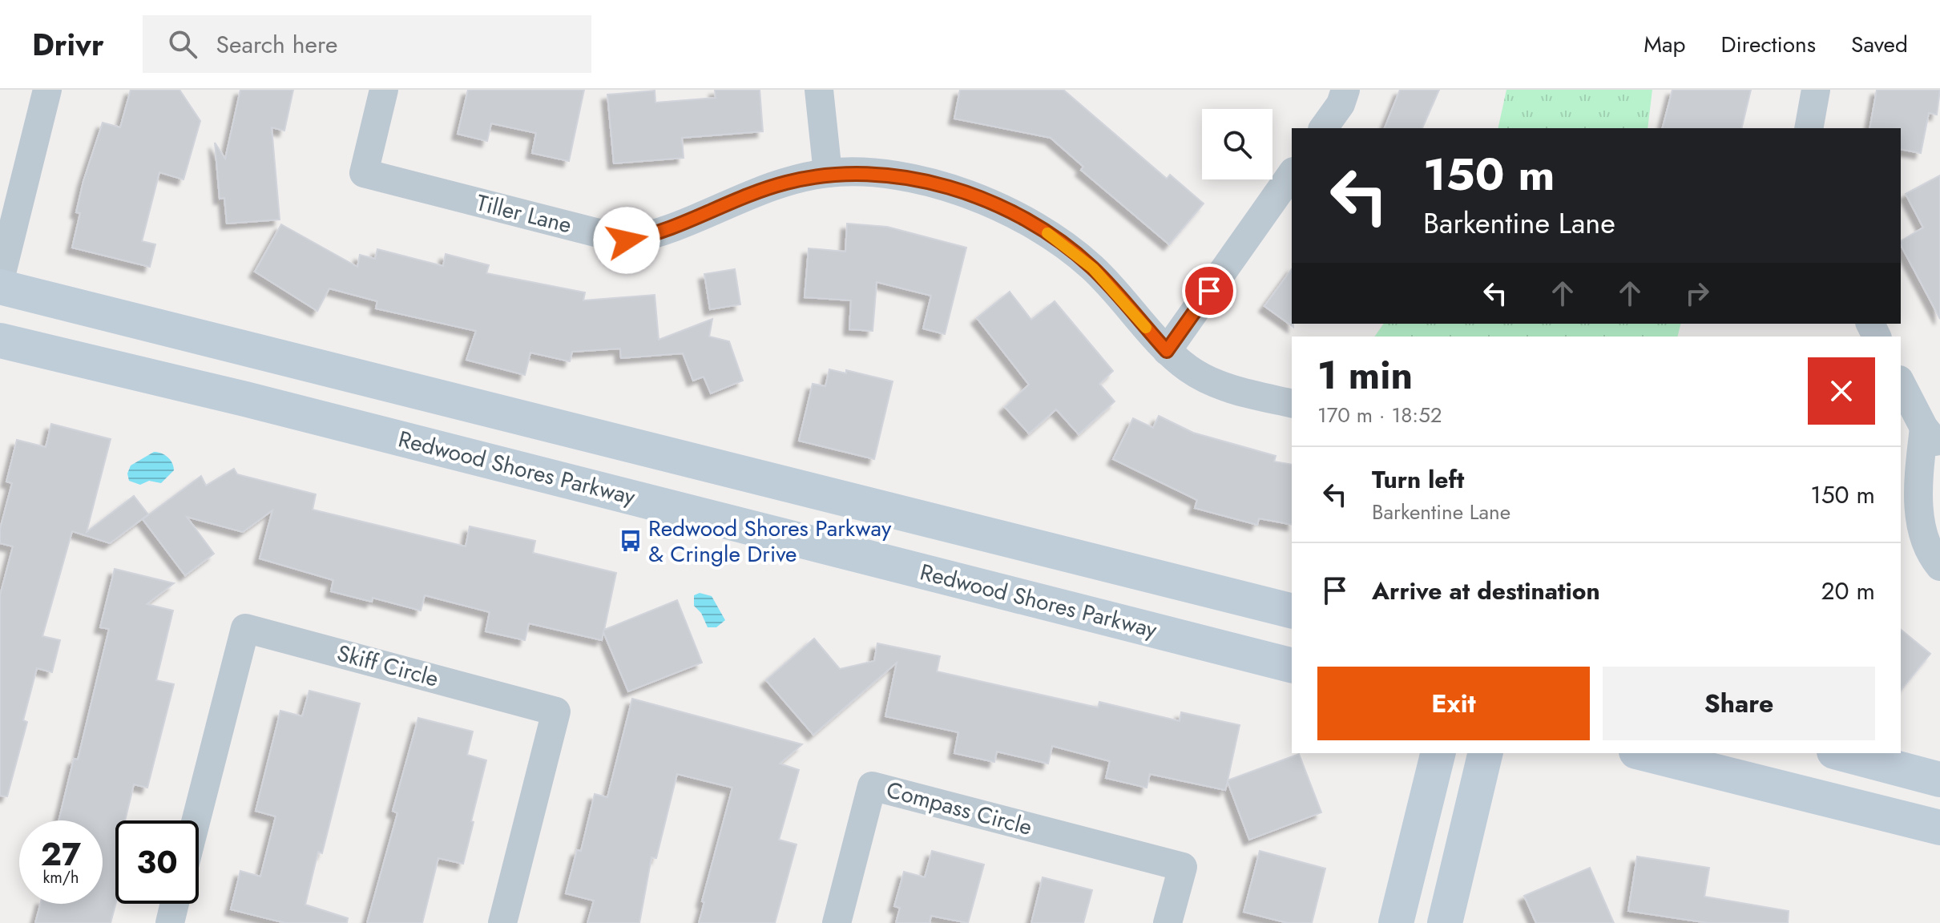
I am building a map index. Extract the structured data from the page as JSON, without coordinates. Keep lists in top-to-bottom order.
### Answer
{
  "streets": {
    "main road": ["Redwood Shores Parkway"],
    "street": ["Tiller Lane", "Skiff Circle", "Compass Circle"]
  },
  "places": {
    "bus stop": ["Redwood Shores Parkway & Cringle Drive"]
  },
  "page": {
    "header": "Drivr",
    "search": "Search here",
    "nav": ["Map", "Directions", "Saved"],
    "turn": ["150 m", "Barkentine Lane"],
    "heading": ["1 min", "170 m · 18:52"],
    "list": [
      {
        "name": "Turn left",
        "note": "Barkentine Lane",
        "value": "150 m"
      },
      {
        "name": "Arrive at destination",
        "value": "20 m"
      }
    ],
    "buttons": ["Exit", "Share"],
    "speed": "27 km/h",
    "limit": "30"
  }
}
